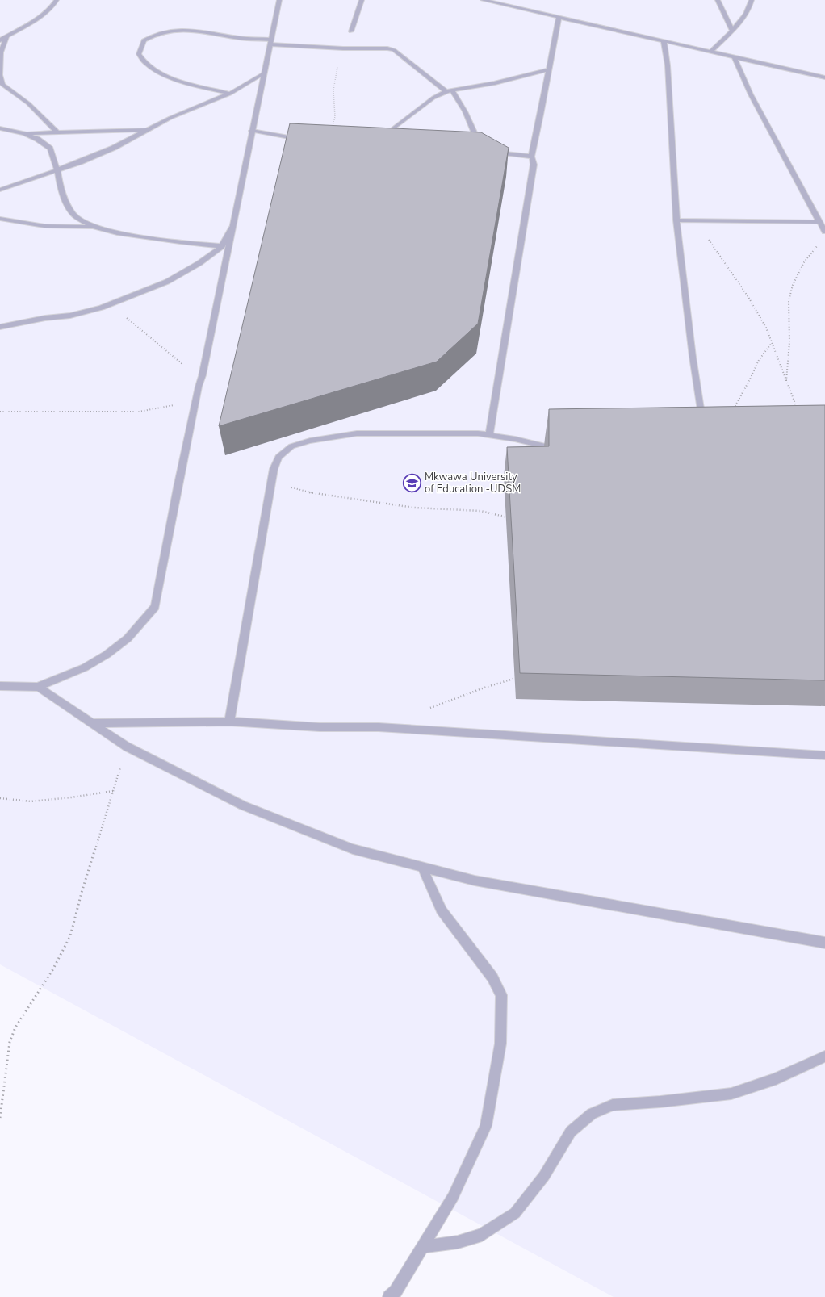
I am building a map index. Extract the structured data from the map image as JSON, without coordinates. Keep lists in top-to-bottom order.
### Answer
{
  "places": {
    "school or university": ["Mkwawa University of Education -UDSM"]
  }
}
